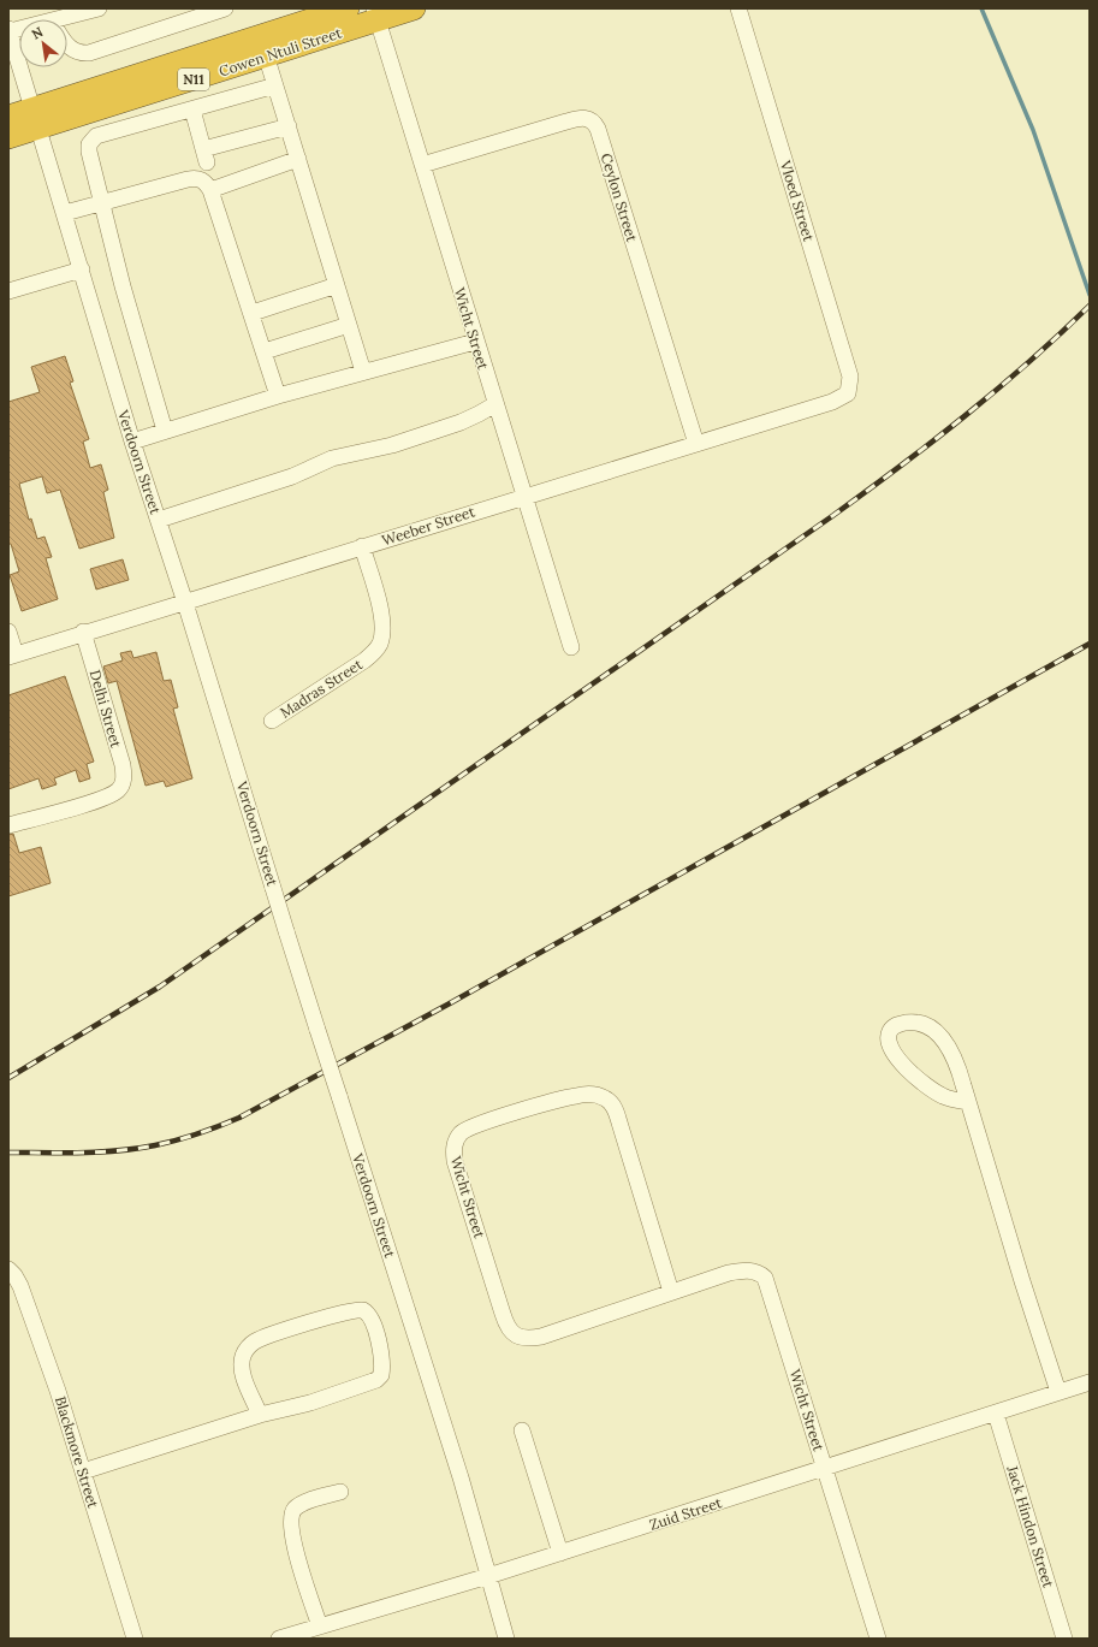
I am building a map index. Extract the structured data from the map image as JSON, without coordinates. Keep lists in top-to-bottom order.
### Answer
{
  "streets": {
    "highway": ["Cowen Ntuli Street", "N11"],
    "street": [
      "Ceylon Street",
      "Vloed Street",
      "Wicht Street",
      "Verdoorn Street",
      "Weeber Street",
      "Madras Street",
      "Delhi Street",
      "Blackmore Street",
      "Zuid Street",
      "Jack Hindon Street"
    ]
  },
  "crossings": [
    ["Cowen Ntuli Street", "Wicht Street"],
    ["Cowen Ntuli Street", "Verdoorn Street"],
    ["Ceylon Street", "Wicht Street"],
    ["Ceylon Street", "Weeber Street"],
    ["Vloed Street", "Weeber Street"],
    ["Wicht Street", "Weeber Street"],
    ["Wicht Street", "Zuid Street"],
    ["Verdoorn Street", "Weeber Street"],
    ["Verdoorn Street", "Zuid Street"],
    ["Weeber Street", "Madras Street"],
    ["Weeber Street", "Delhi Street"],
    ["Zuid Street", "Jack Hindon Street"]
  ],
  "north": "top left"
}
